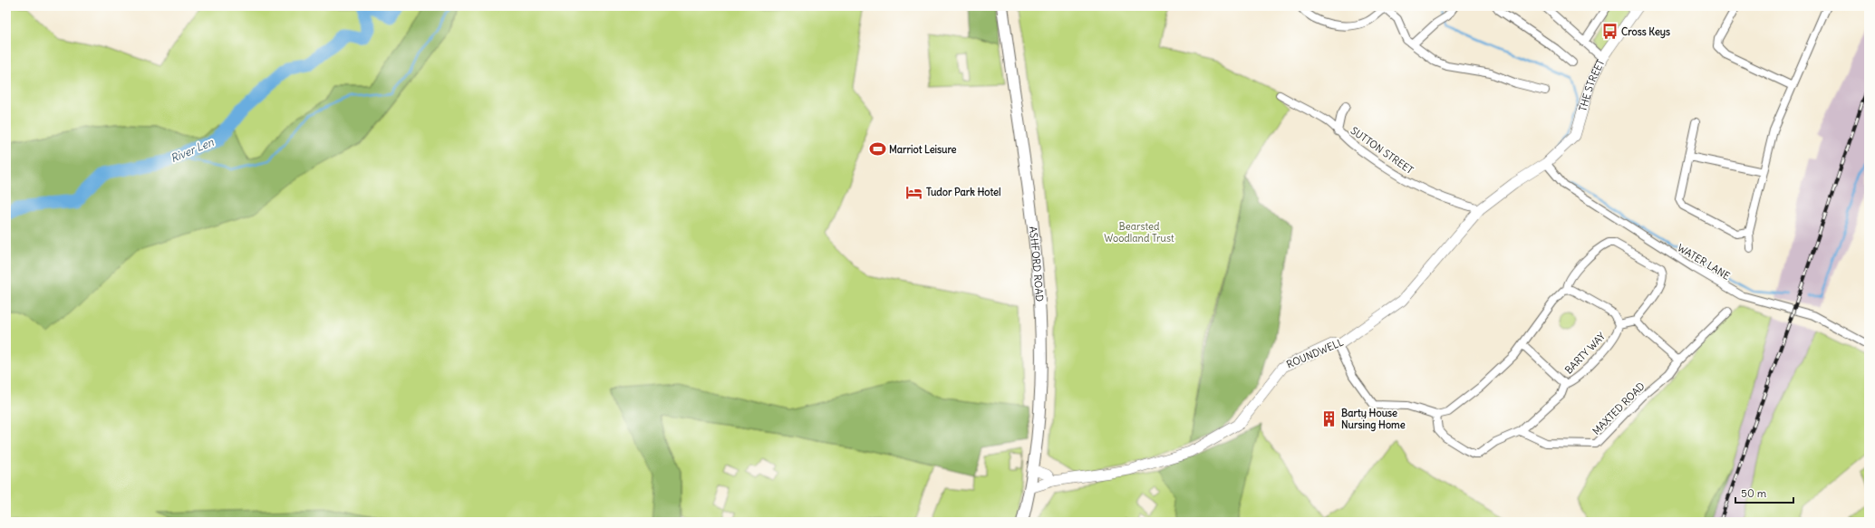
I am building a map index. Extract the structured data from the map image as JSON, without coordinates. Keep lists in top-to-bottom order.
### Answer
{
  "streets": {
    "main road": ["ASHFORD ROAD"],
    "street": [
      "THE STREET",
      "SUTTON STREET",
      "WATER LANE",
      "ROUNDWELL",
      "BARTY WAY",
      "MAXTED ROAD"
    ]
  },
  "crossings": [
    ["THE STREET", "WATER LANE"],
    ["THE STREET", "ROUNDWELL"],
    ["SUTTON STREET", "ROUNDWELL"],
    ["WATER LANE", "ROUNDWELL"],
    ["ASHFORD ROAD", "ROUNDWELL"]
  ],
  "water": ["River Len"],
  "parks": ["Bearsted Woodland Trust"],
  "places": {
    "bus stop": ["Cross Keys"],
    "sports": ["Marriot Leisure"],
    "hotel": ["Tudor Park Hotel"],
    "building": ["Barty House Nursing Home"]
  },
  "scale_bar": "50 m"
}
